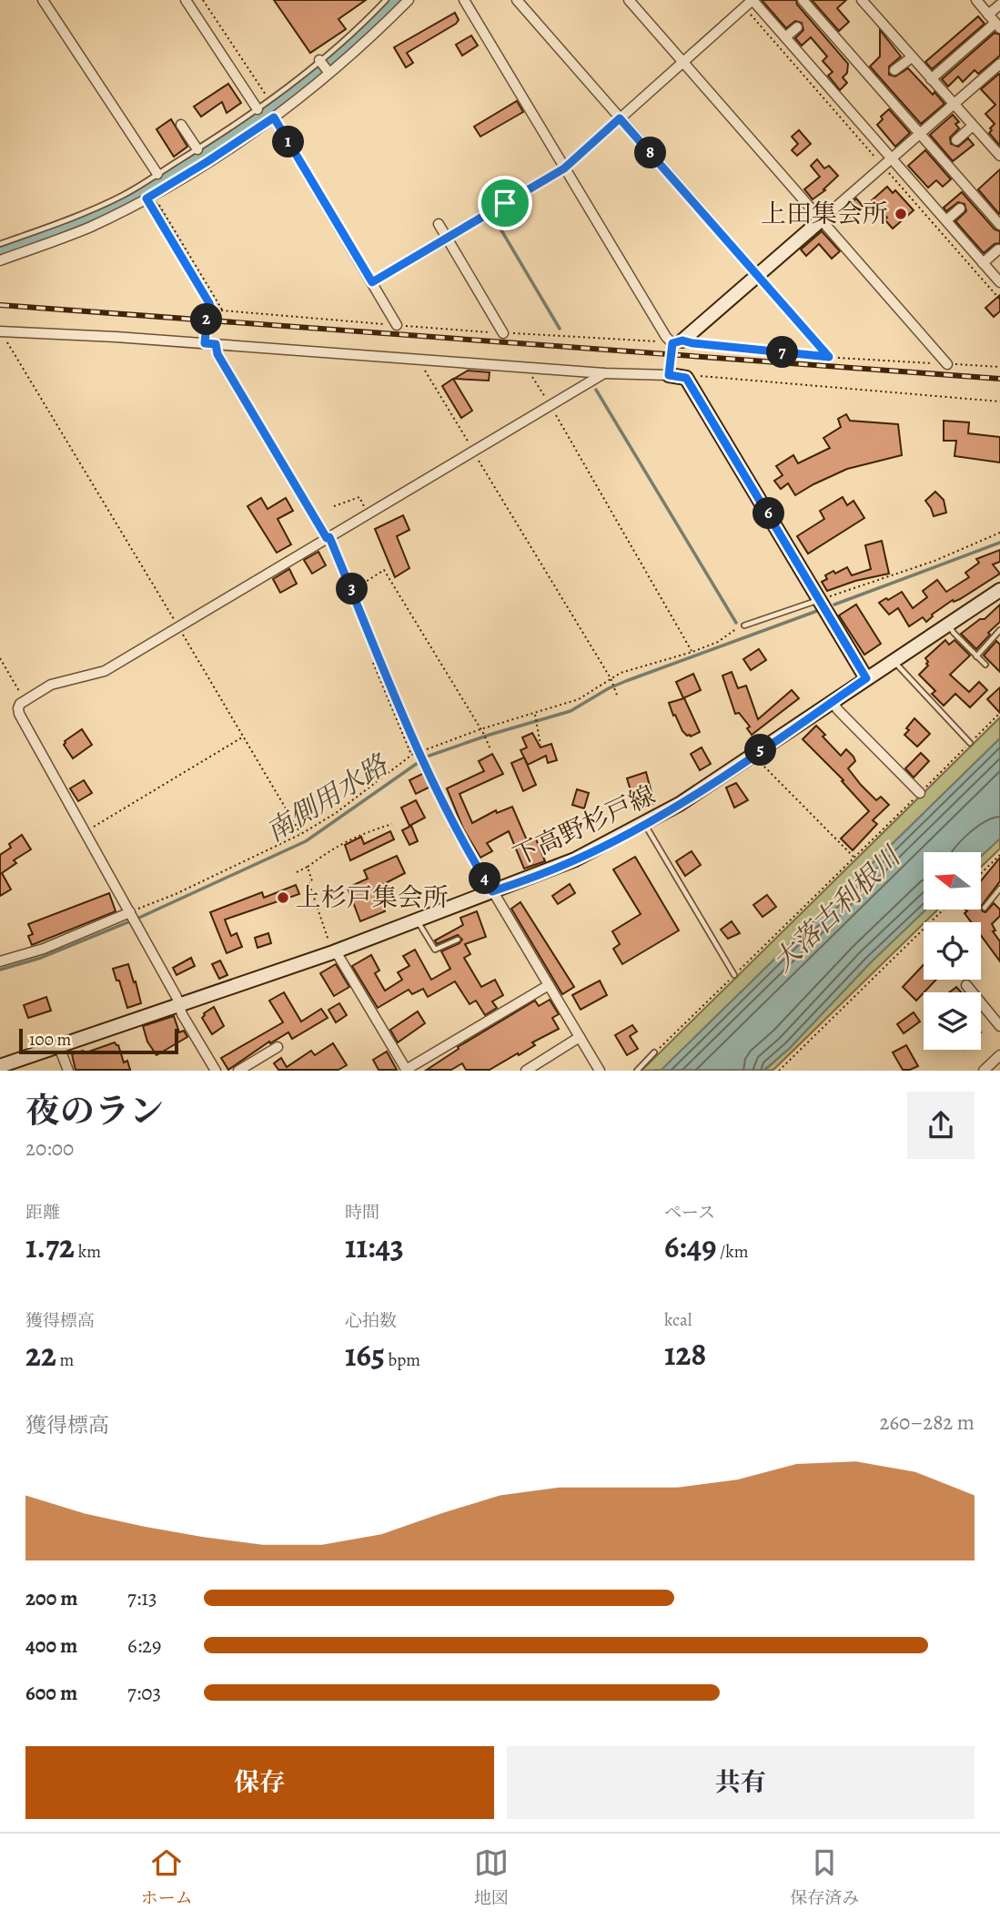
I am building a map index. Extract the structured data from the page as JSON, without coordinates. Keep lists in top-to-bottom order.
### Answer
{
  "streets": {
    "main road": ["下高野杉戸線"]
  },
  "water": ["南側用水路", "大落古利根川"],
  "places": ["上田集会所", "上杉戸集会所"],
  "scale_bar": "100 m",
  "north": "left",
  "page": {
    "pins": [
      "1",
      "8",
      "2",
      "7",
      "6",
      "3",
      "5",
      "4"
    ],
    "scale": "100 m",
    "heading": ["夜のラン", "20:00"],
    "stats": [
      ["距離", "1.72 km"],
      ["時間", "11:43"],
      ["ペース", "6:49 /km"],
      ["獲得標高", "22 m"],
      ["心拍数", "165 bpm"],
      ["kcal", "128"]
    ],
    "chart": ["獲得標高", "260–282 m"],
    "list": [
      {
        "name": "200 m",
        "note": "7:13"
      },
      {
        "name": "400 m",
        "note": "6:29"
      },
      {
        "name": "600 m",
        "note": "7:03"
      }
    ],
    "buttons": ["保存", "共有"],
    "tabs": ["ホーム", "地図", "保存済み"]
  }
}
